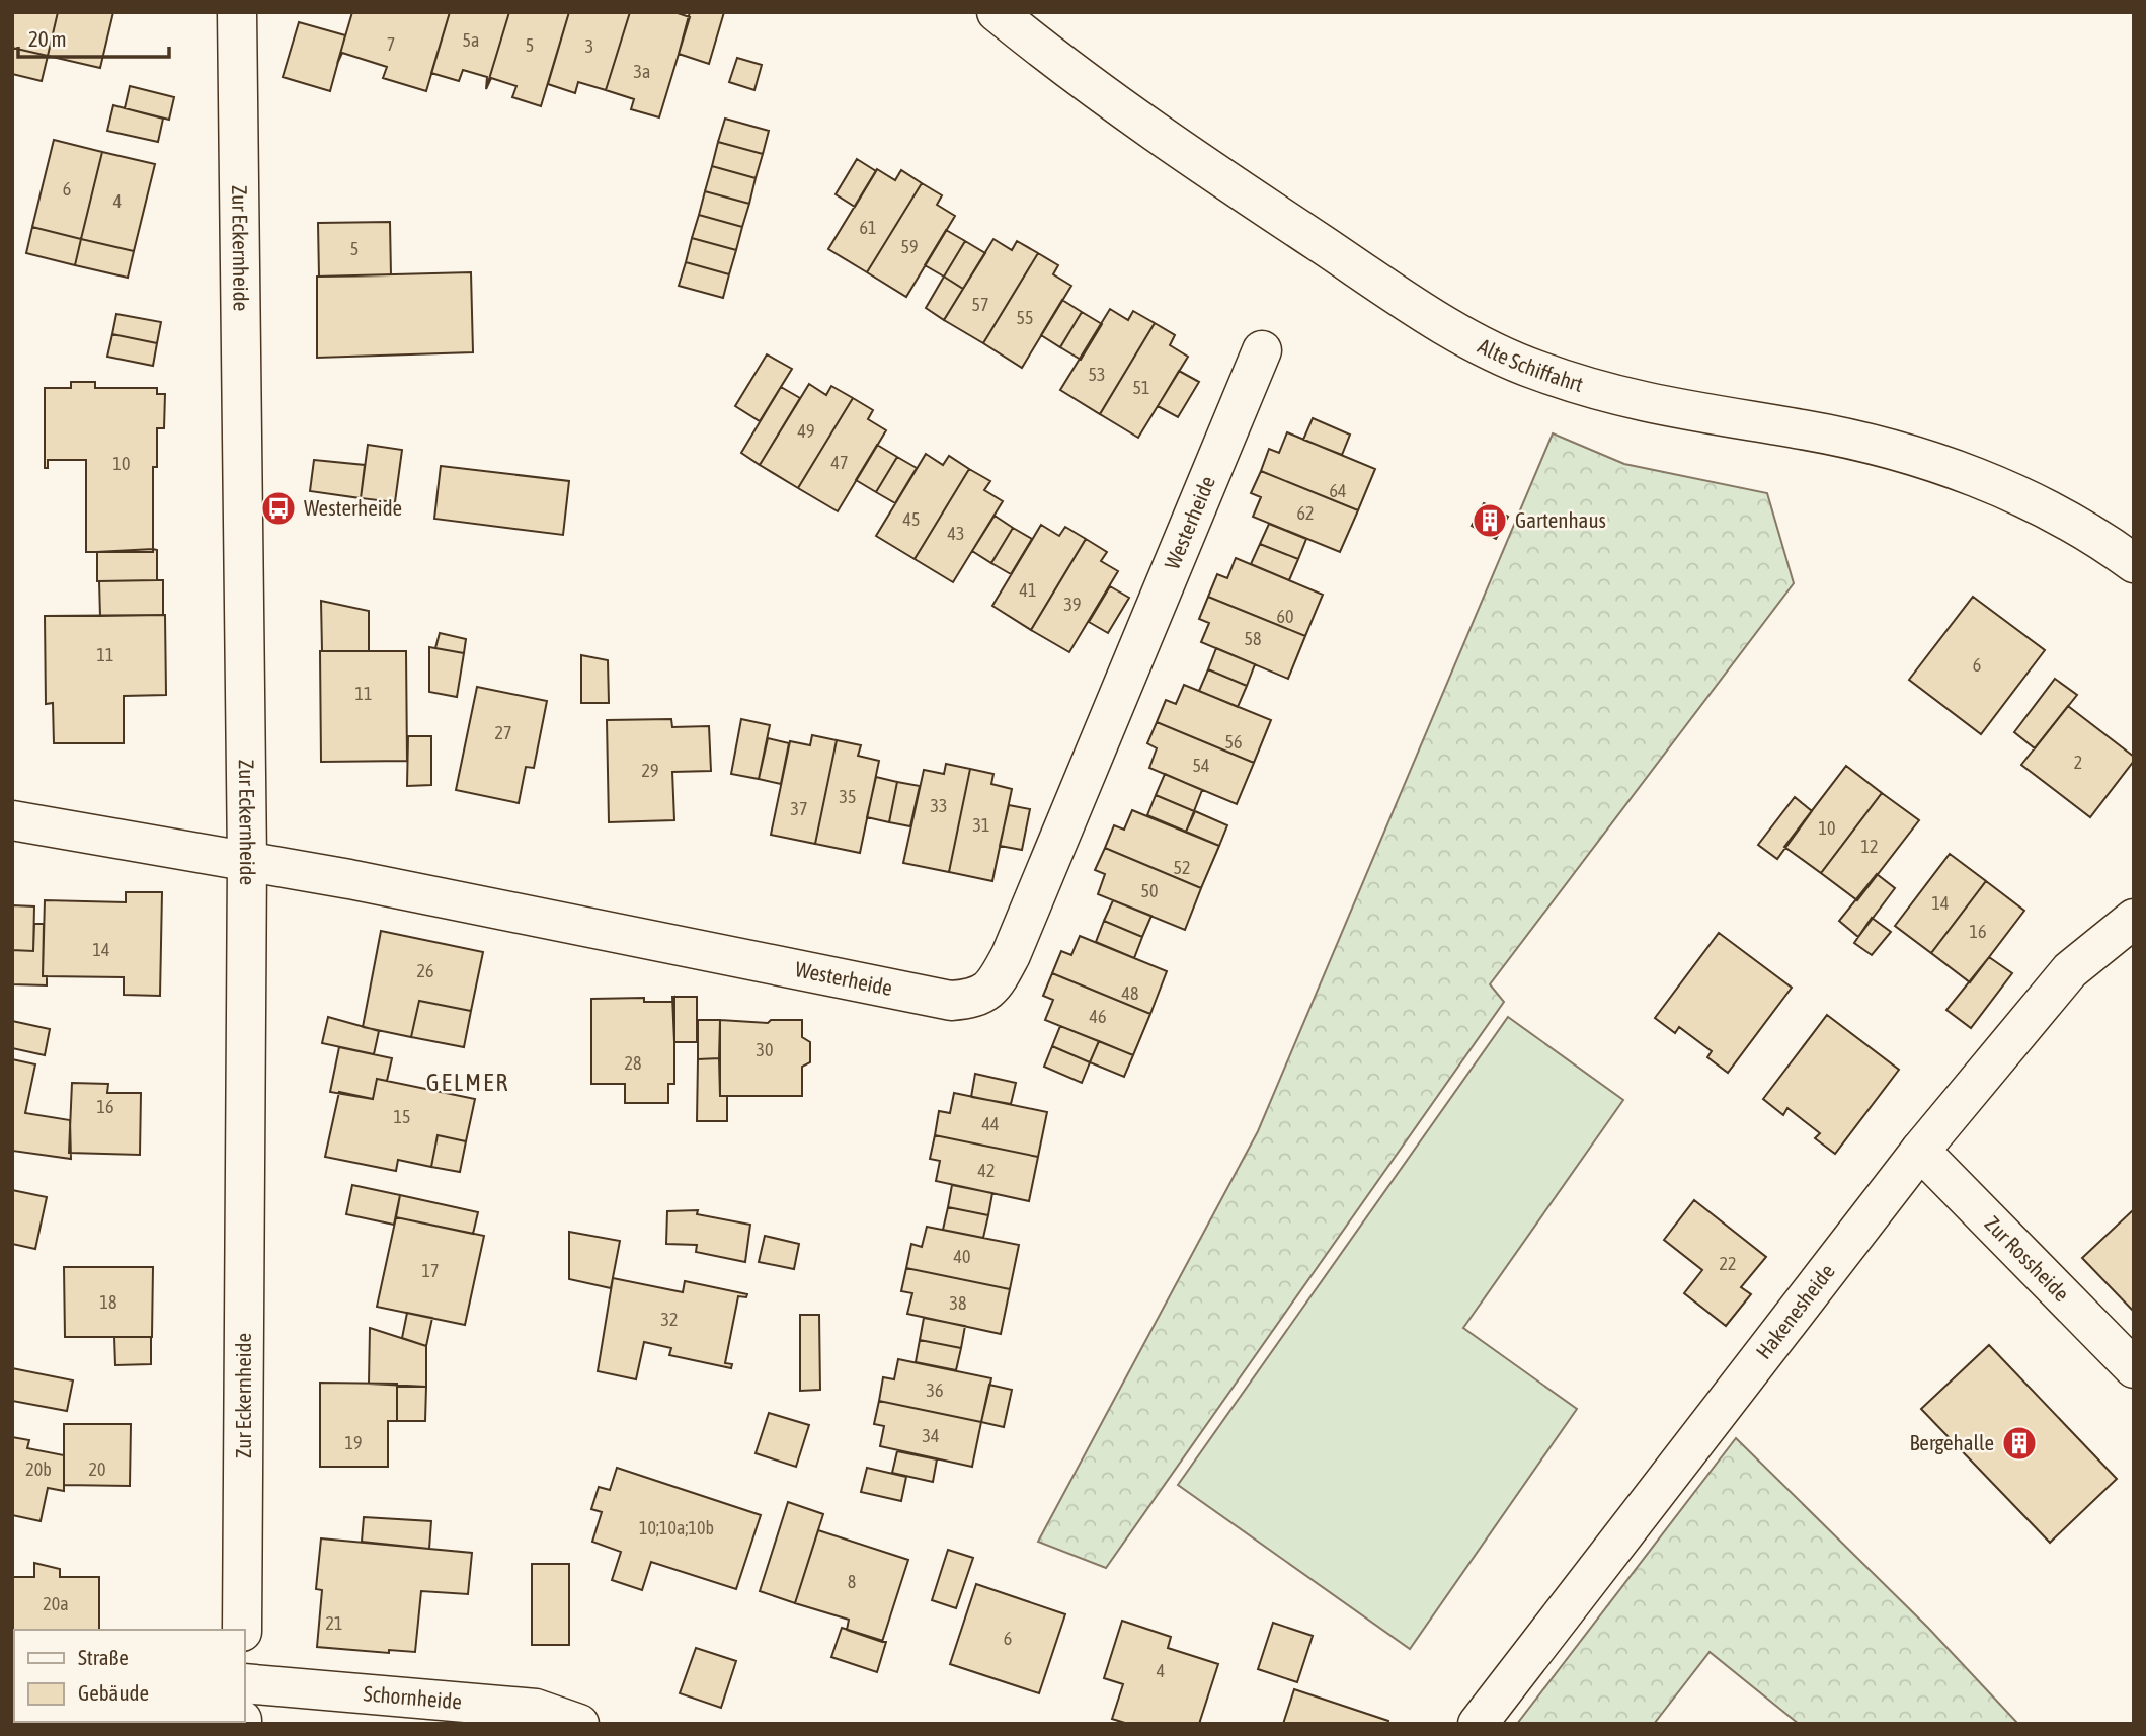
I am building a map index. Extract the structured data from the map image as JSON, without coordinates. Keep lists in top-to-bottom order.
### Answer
{
  "streets": {
    "street": [
      "Zur Eckernheide",
      "Alte Schiffahrt",
      "Westerheide",
      "Zur Rossheide",
      "Hakenesheide",
      "Schornheide"
    ]
  },
  "crossings": [
    ["Zur Eckernheide", "Westerheide"],
    ["Zur Rossheide", "Hakenesheide"]
  ],
  "districts": ["GELMER"],
  "places": {
    "bus stop": ["Westerheide"],
    "building": ["Gartenhaus", "Bergehalle"]
  },
  "house_numbers": [
    "5a",
    "7",
    "5",
    "3",
    "3a",
    "6",
    "4",
    "61",
    "59",
    "5",
    "57",
    "55",
    "53",
    "51",
    "49",
    "47",
    "10",
    "64",
    "62",
    "45",
    "43",
    "41",
    "39",
    "60",
    "58",
    "11",
    "6",
    "11",
    "27",
    "56",
    "2",
    "54",
    "29",
    "35",
    "33",
    "37",
    "31",
    "10",
    "12",
    "52",
    "50",
    "14",
    "16",
    "14",
    "26",
    "48",
    "46",
    "30",
    "28",
    "16",
    "15",
    "44",
    "42",
    "40",
    "22",
    "17",
    "18",
    "38",
    "32",
    "36",
    "34",
    "19",
    "20b",
    "20",
    "10;10a;10b",
    "8",
    "20a",
    "21",
    "6",
    "4"
  ],
  "legend": ["Straße", "Gebäude"],
  "scale_bar": "20 m"
}
